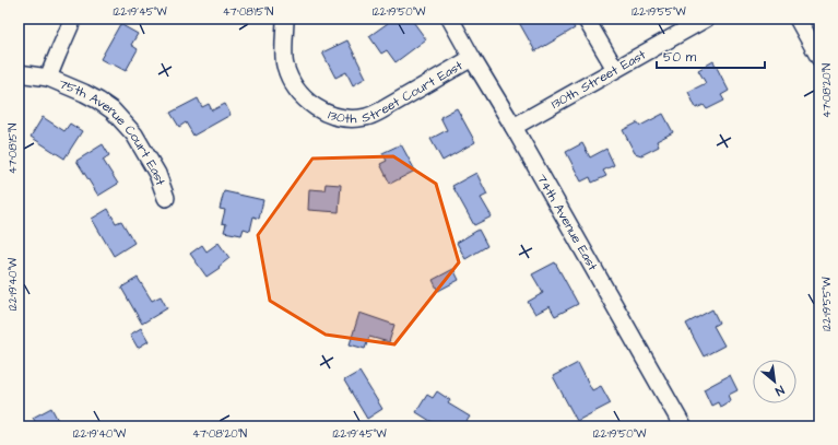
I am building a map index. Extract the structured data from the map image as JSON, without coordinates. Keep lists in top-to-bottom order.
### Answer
{
  "streets": {
    "street": [
      "130th Street East",
      "130th Street Court East",
      "75th Avenue Court East",
      "74th Avenue East"
    ]
  },
  "crossings": [
    ["130th Street East", "74th Avenue East"],
    ["130th Street Court East", "74th Avenue East"]
  ],
  "scale_bar": "50 m",
  "north": "bottom right",
  "coordinates": [
    "122°19'45\"W",
    "47°08'15\"N",
    "122°19'50\"W",
    "122°19'55\"W",
    "47°08'20\"N",
    "122°19'40\"W"
  ]
}
